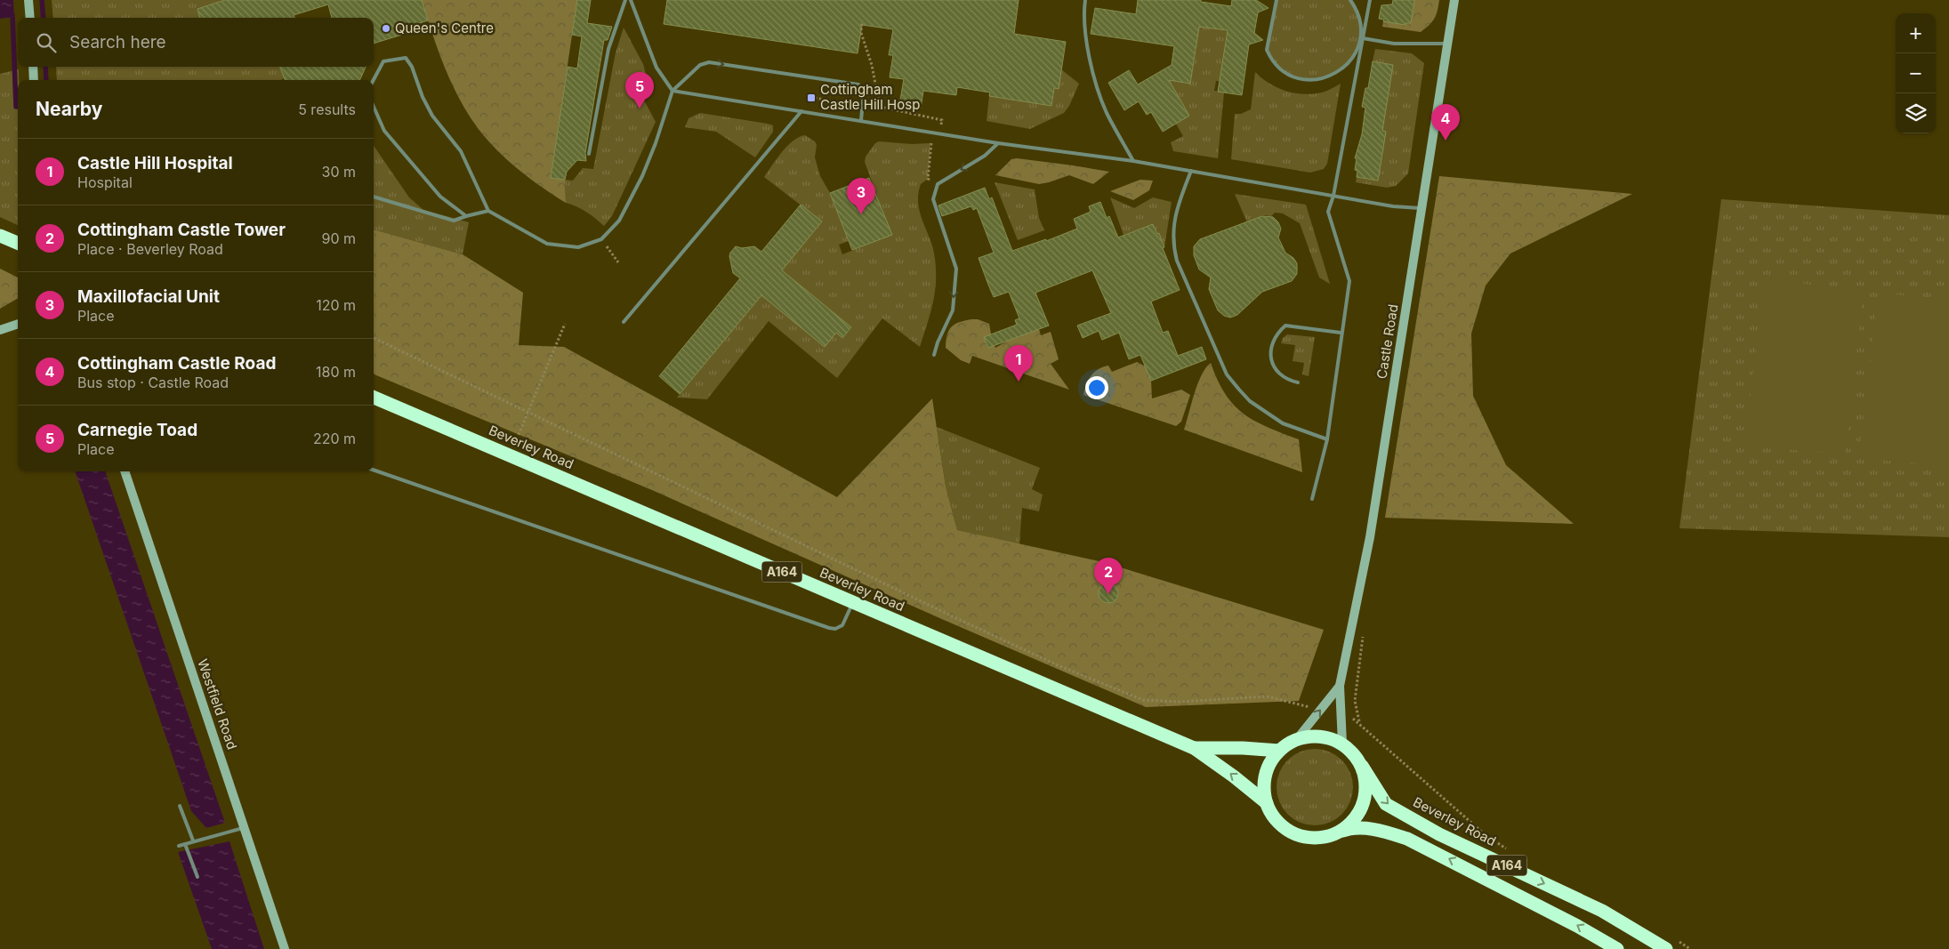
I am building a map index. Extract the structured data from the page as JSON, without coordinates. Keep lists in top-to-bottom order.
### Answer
{
  "streets": {
    "highway": ["Beverley Road", "A164"],
    "street": ["Castle Road", "Westfield Road"]
  },
  "crossings": [
    ["Castle Road", "Beverley Road"],
    ["Castle Road", "A164"],
    ["Beverley Road", "A164"]
  ],
  "places": {
    "other": ["Queen's Centre"],
    "transit": ["Cottingham Castle Hill Hosp"]
  },
  "page": {
    "map_buttons": ["+", "−"],
    "search": "Search here",
    "pins": [
      "5",
      "4",
      "3",
      "1",
      "2"
    ],
    "heading": ["Nearby", "5 results"],
    "list": [
      {
        "mark": "1",
        "name": "Castle Hill Hospital",
        "note": "Hospital",
        "value": "30 m"
      },
      {
        "mark": "2",
        "name": "Cottingham Castle Tower",
        "note": "Place · Beverley Road",
        "value": "90 m"
      },
      {
        "mark": "3",
        "name": "Maxillofacial Unit",
        "note": "Place",
        "value": "120 m"
      },
      {
        "mark": "4",
        "name": "Cottingham Castle Road",
        "note": "Bus stop · Castle Road",
        "value": "180 m"
      },
      {
        "mark": "5",
        "name": "Carnegie Toad",
        "note": "Place",
        "value": "220 m"
      }
    ]
  }
}
